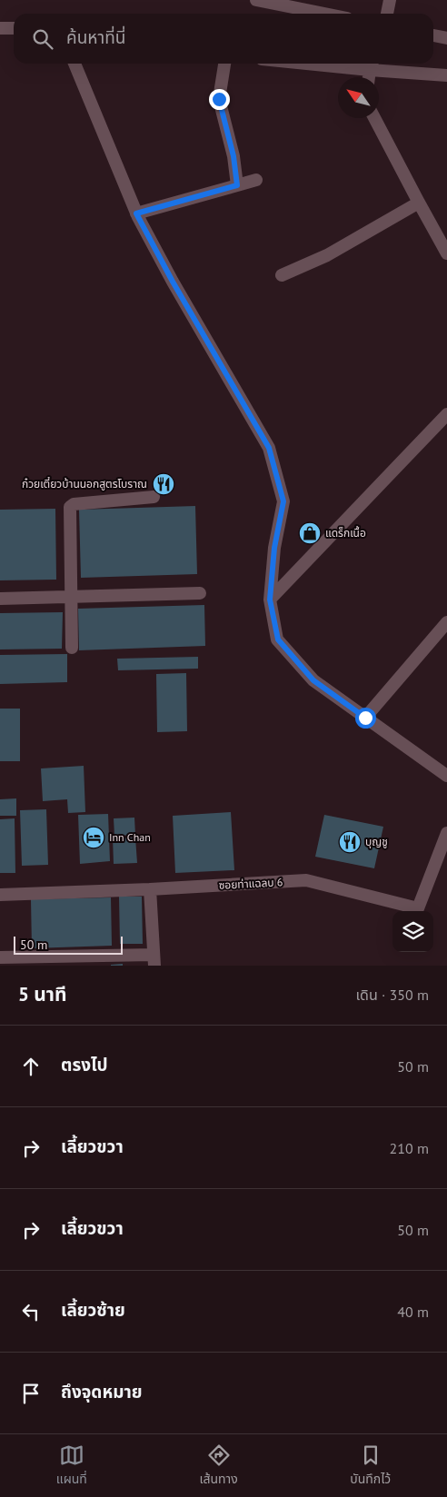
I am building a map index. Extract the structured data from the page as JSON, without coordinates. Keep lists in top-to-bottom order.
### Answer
{
  "streets": {
    "street": ["ซอยท่าแฉลบ 6"]
  },
  "places": {
    "restaurant": ["ก๋วยเตี๋ยวบ้านนอกสูตรโบราณ", "บุญชู"],
    "shop": ["แดร็กเนื้อ"],
    "hotel": ["Inn Chan"]
  },
  "scale_bar": "50 m",
  "north": "top left",
  "page": {
    "search": "ค้นหาที่นี่",
    "scale": "50 m",
    "heading": ["5 นาที", "เดิน · 350 m"],
    "list": [
      ["ตรงไป", "50 m"],
      ["เลี้ยวขวา", "210 m"],
      ["เลี้ยวขวา", "50 m"],
      ["เลี้ยวซ้าย", "40 m"],
      "ถึงจุดหมาย"
    ],
    "nav": ["แผนที่", "เส้นทาง", "บันทึกไว้"]
  }
}
